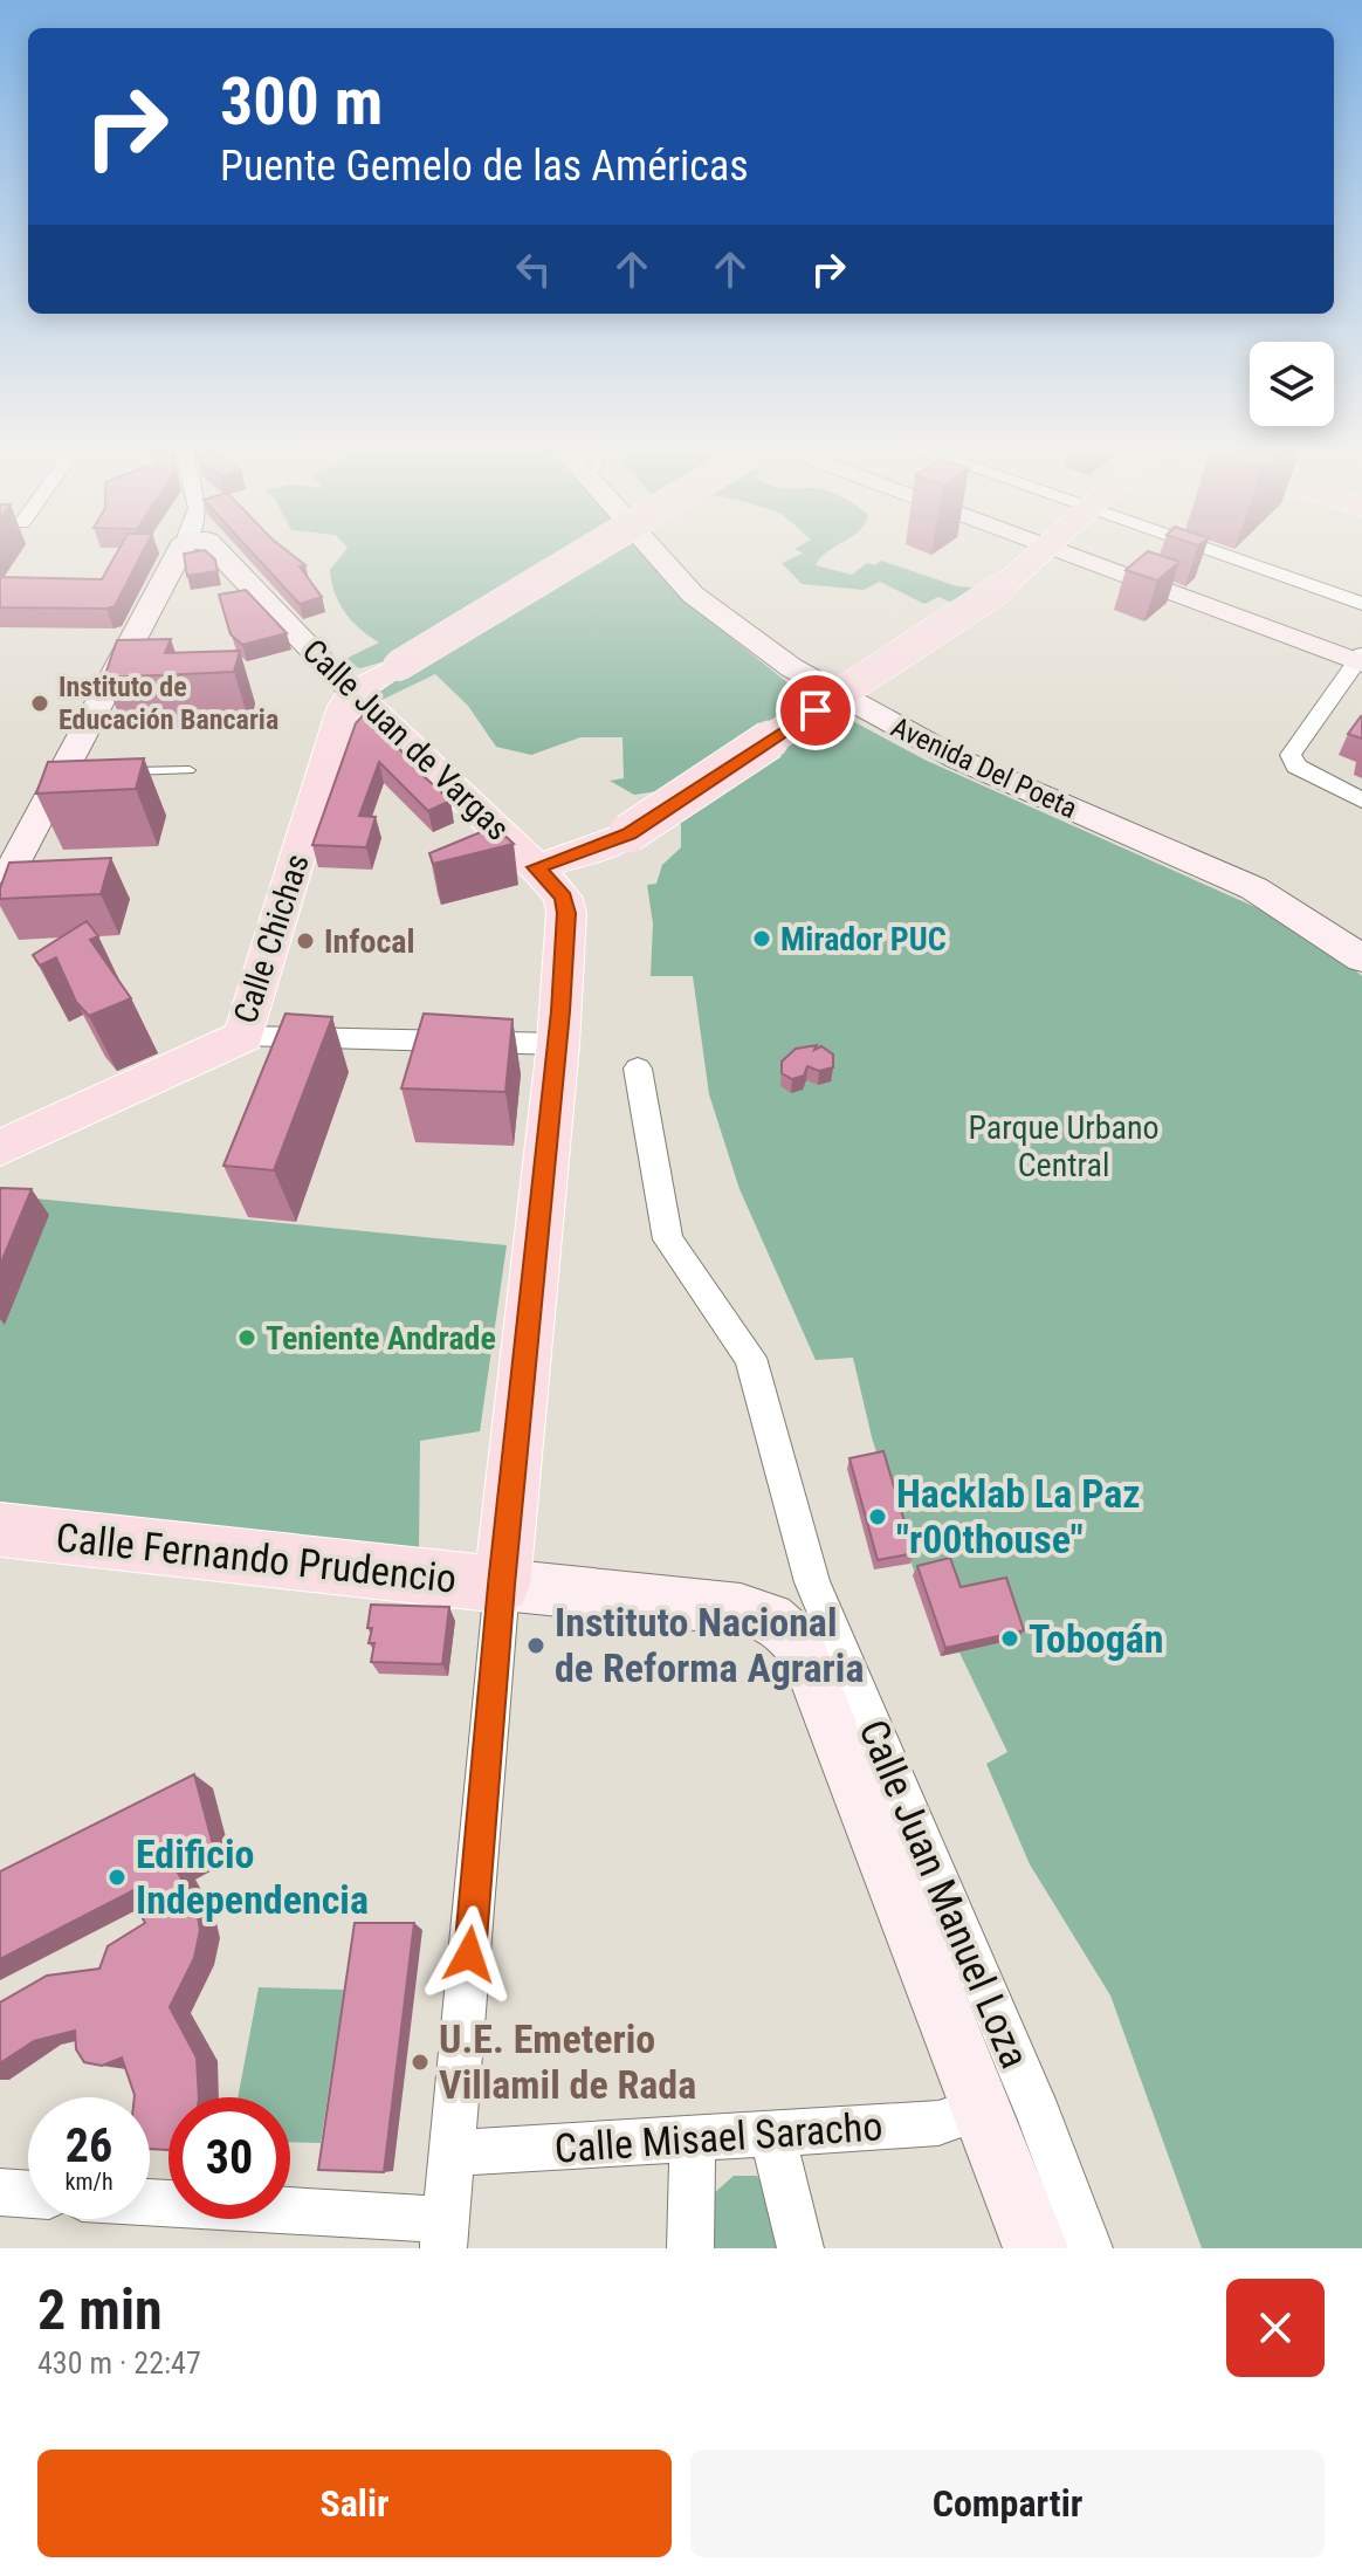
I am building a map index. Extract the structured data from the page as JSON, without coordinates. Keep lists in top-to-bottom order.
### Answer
{
  "streets": {
    "main road": [
      "Calle Juan de Vargas",
      "Avenida Del Poeta",
      "Calle Chichas",
      "Calle Fernando Prudencio",
      "Calle Juan Manuel Loza"
    ],
    "street": ["Calle Misael Saracho"]
  },
  "crossings": [
    ["Calle Juan de Vargas", "Calle Chichas"],
    ["Calle Juan de Vargas", "Calle Fernando Prudencio"],
    ["Calle Juan de Vargas", "Calle Misael Saracho"],
    ["Calle Fernando Prudencio", "Calle Juan Manuel Loza"],
    ["Calle Juan Manuel Loza", "Calle Misael Saracho"]
  ],
  "parks": ["Parque Urbano Central"],
  "places": [
    "Instituto de Educación Bancaria",
    "Mirador PUC",
    "Infocal",
    "Teniente Andrade",
    "Hacklab La Paz \"r00thouse\"",
    "Tobogán",
    "Instituto Nacional de Reforma Agraria",
    "Edificio Independencia",
    "U.E. Emeterio Villamil de Rada"
  ],
  "page": {
    "turn": ["300 m", "Puente Gemelo de las Américas"],
    "speed": "26 km/h",
    "limit": "30",
    "heading": ["2 min", "430 m · 22:47"],
    "buttons": ["Salir", "Compartir"]
  }
}
